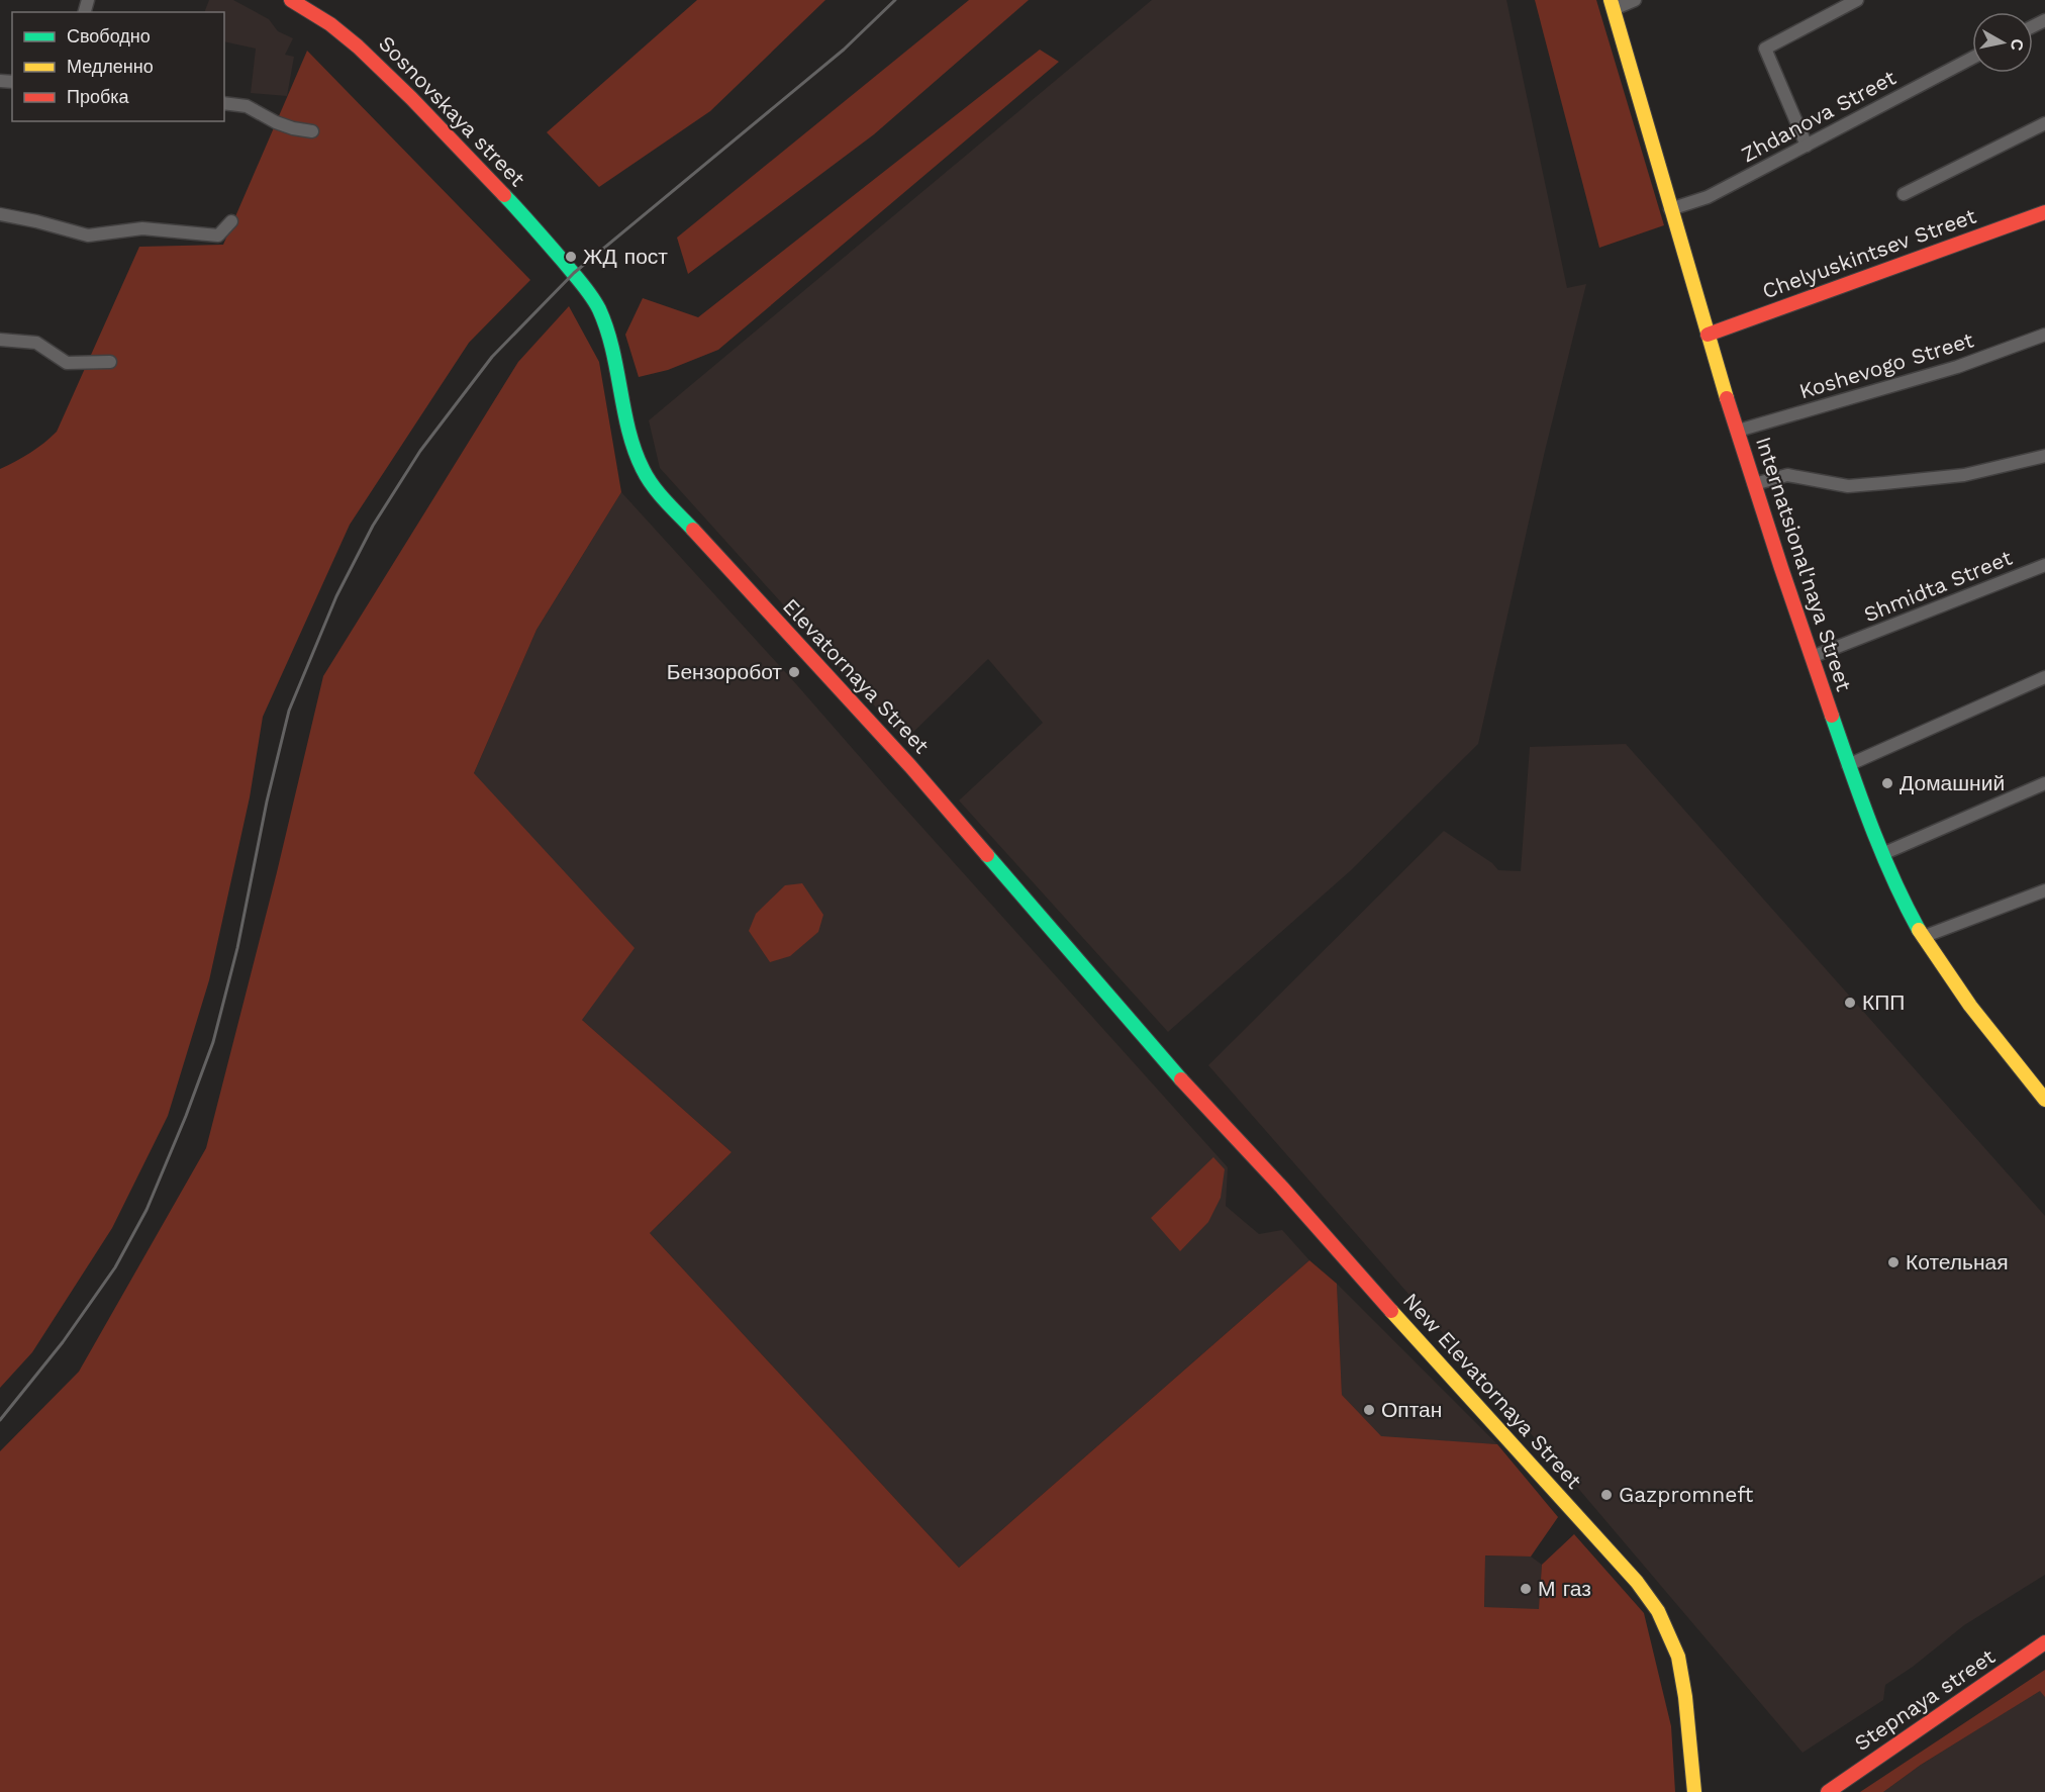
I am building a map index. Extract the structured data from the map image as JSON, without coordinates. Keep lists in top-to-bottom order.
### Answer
{
  "streets": {
    "main road": [
      "Sosnovskaya street",
      "Chelyuskintsev Street",
      "Internatsional'naya Street",
      "Elevatornaya Street",
      "New Elevatornaya Street",
      "Stepnaya street"
    ],
    "street": ["Zhdanova Street", "Koshevogo Street", "Shmidta Street"]
  },
  "crossings": [
    ["Sosnovskaya street", "Elevatornaya Street"],
    ["Zhdanova Street", "Internatsional'naya Street"],
    ["Chelyuskintsev Street", "Internatsional'naya Street"],
    ["Koshevogo Street", "Internatsional'naya Street"],
    ["Internatsional'naya Street", "Shmidta Street"],
    ["Elevatornaya Street", "New Elevatornaya Street"]
  ],
  "places": [
    "ЖД пост",
    "Бензоробот",
    "Домашний",
    "КПП",
    "Котельная",
    "Оптан",
    "Gazpromneft",
    "М газ"
  ],
  "legend": ["Свободно", "Медленно", "Пробка"],
  "north": "right"
}
